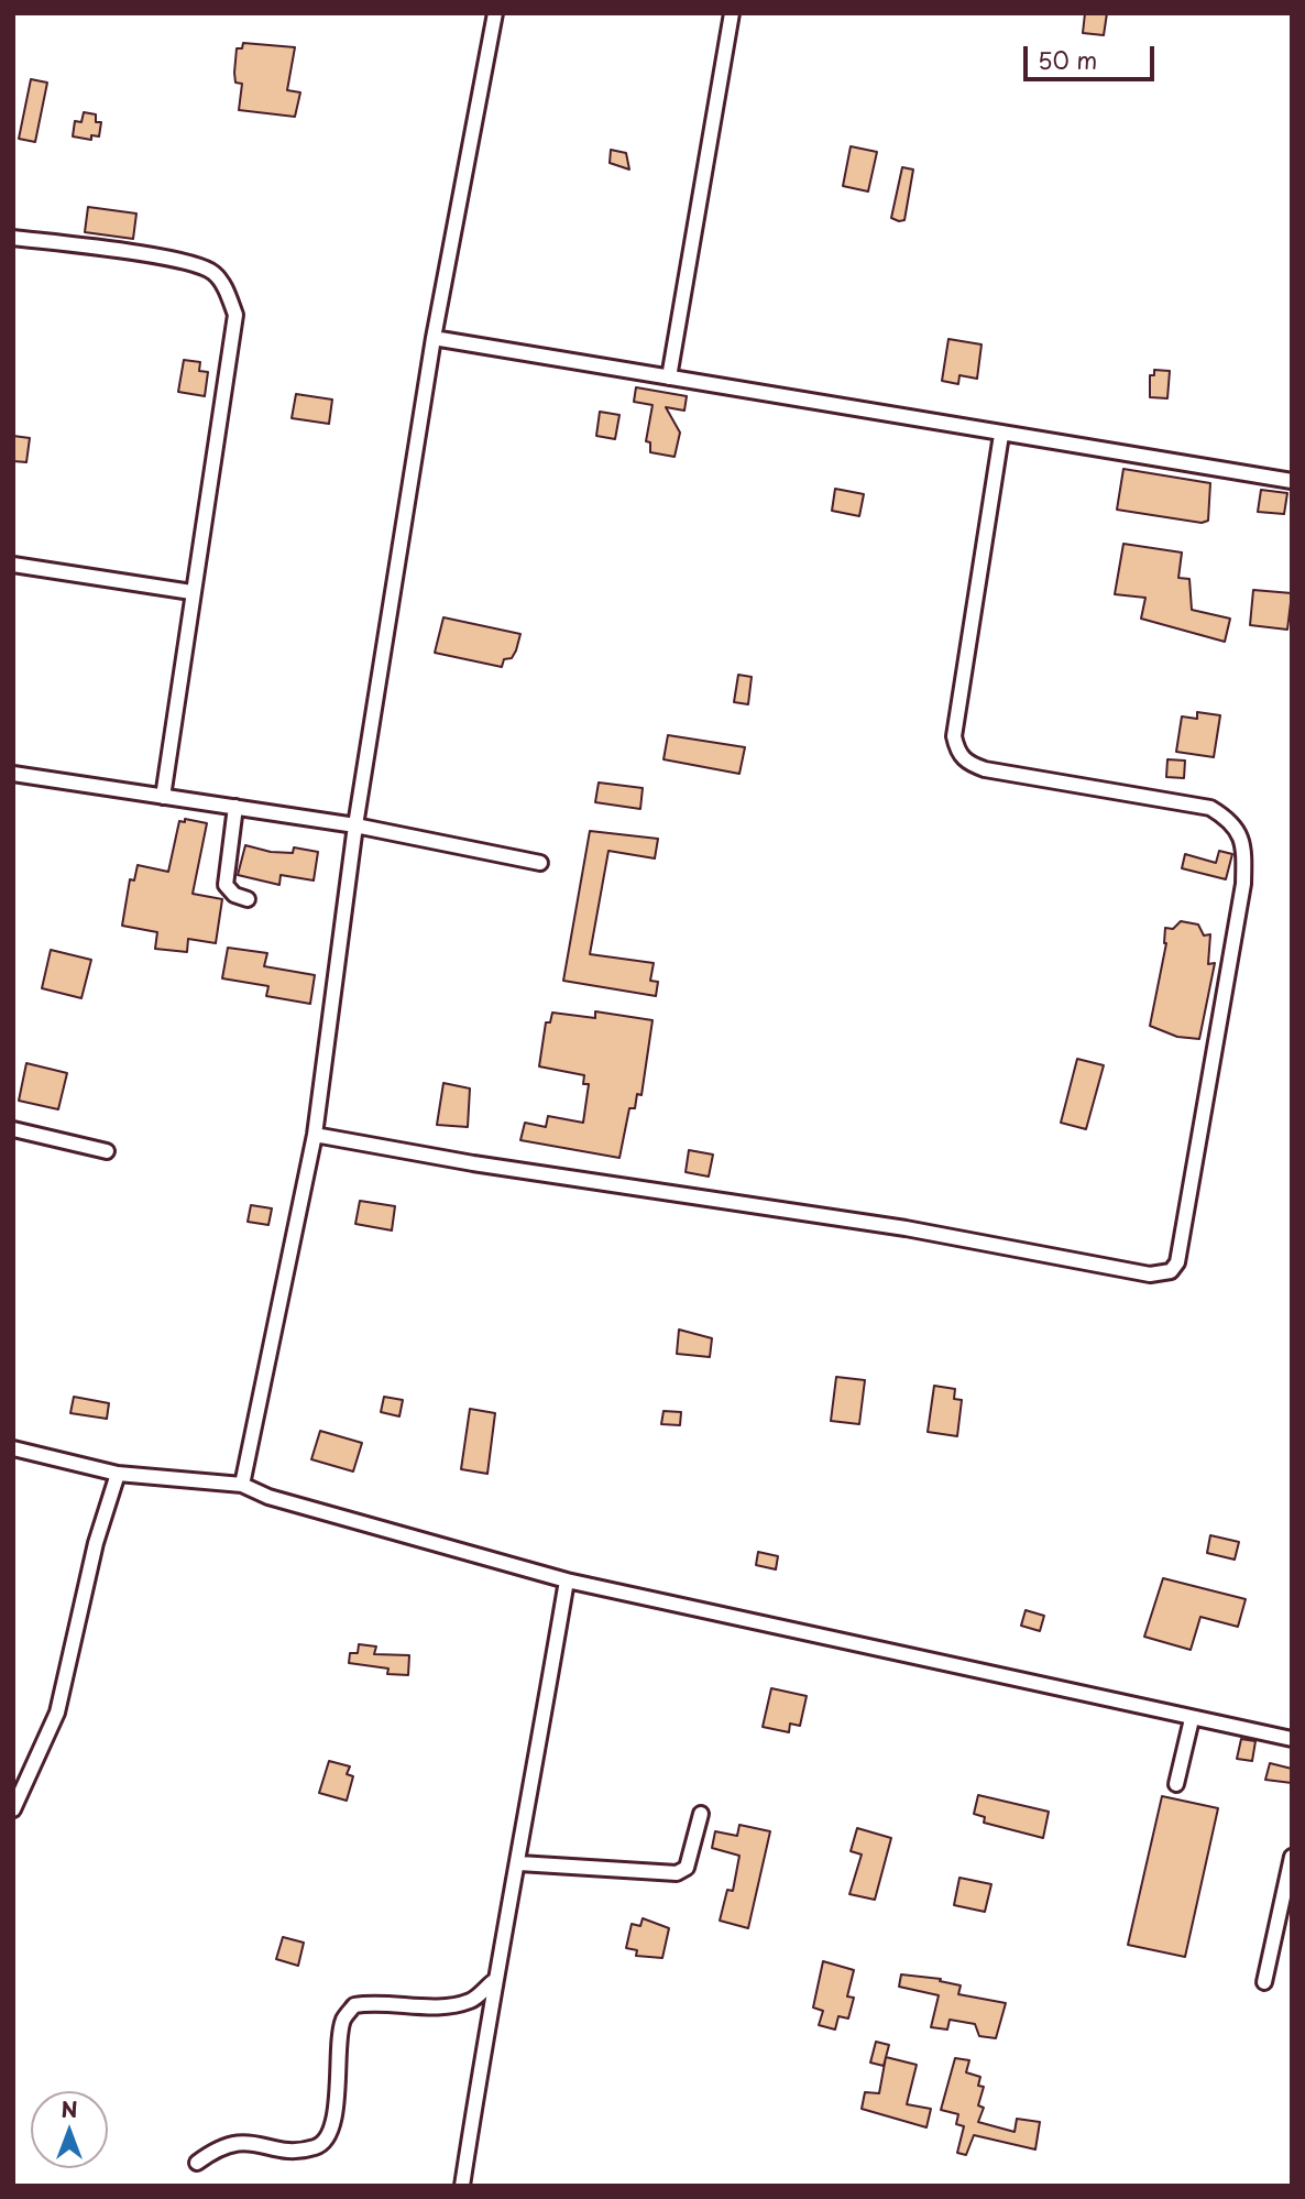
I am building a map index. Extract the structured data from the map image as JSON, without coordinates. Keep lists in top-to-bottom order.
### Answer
{
  "scale_bar": "50 m",
  "north": "top"
}
